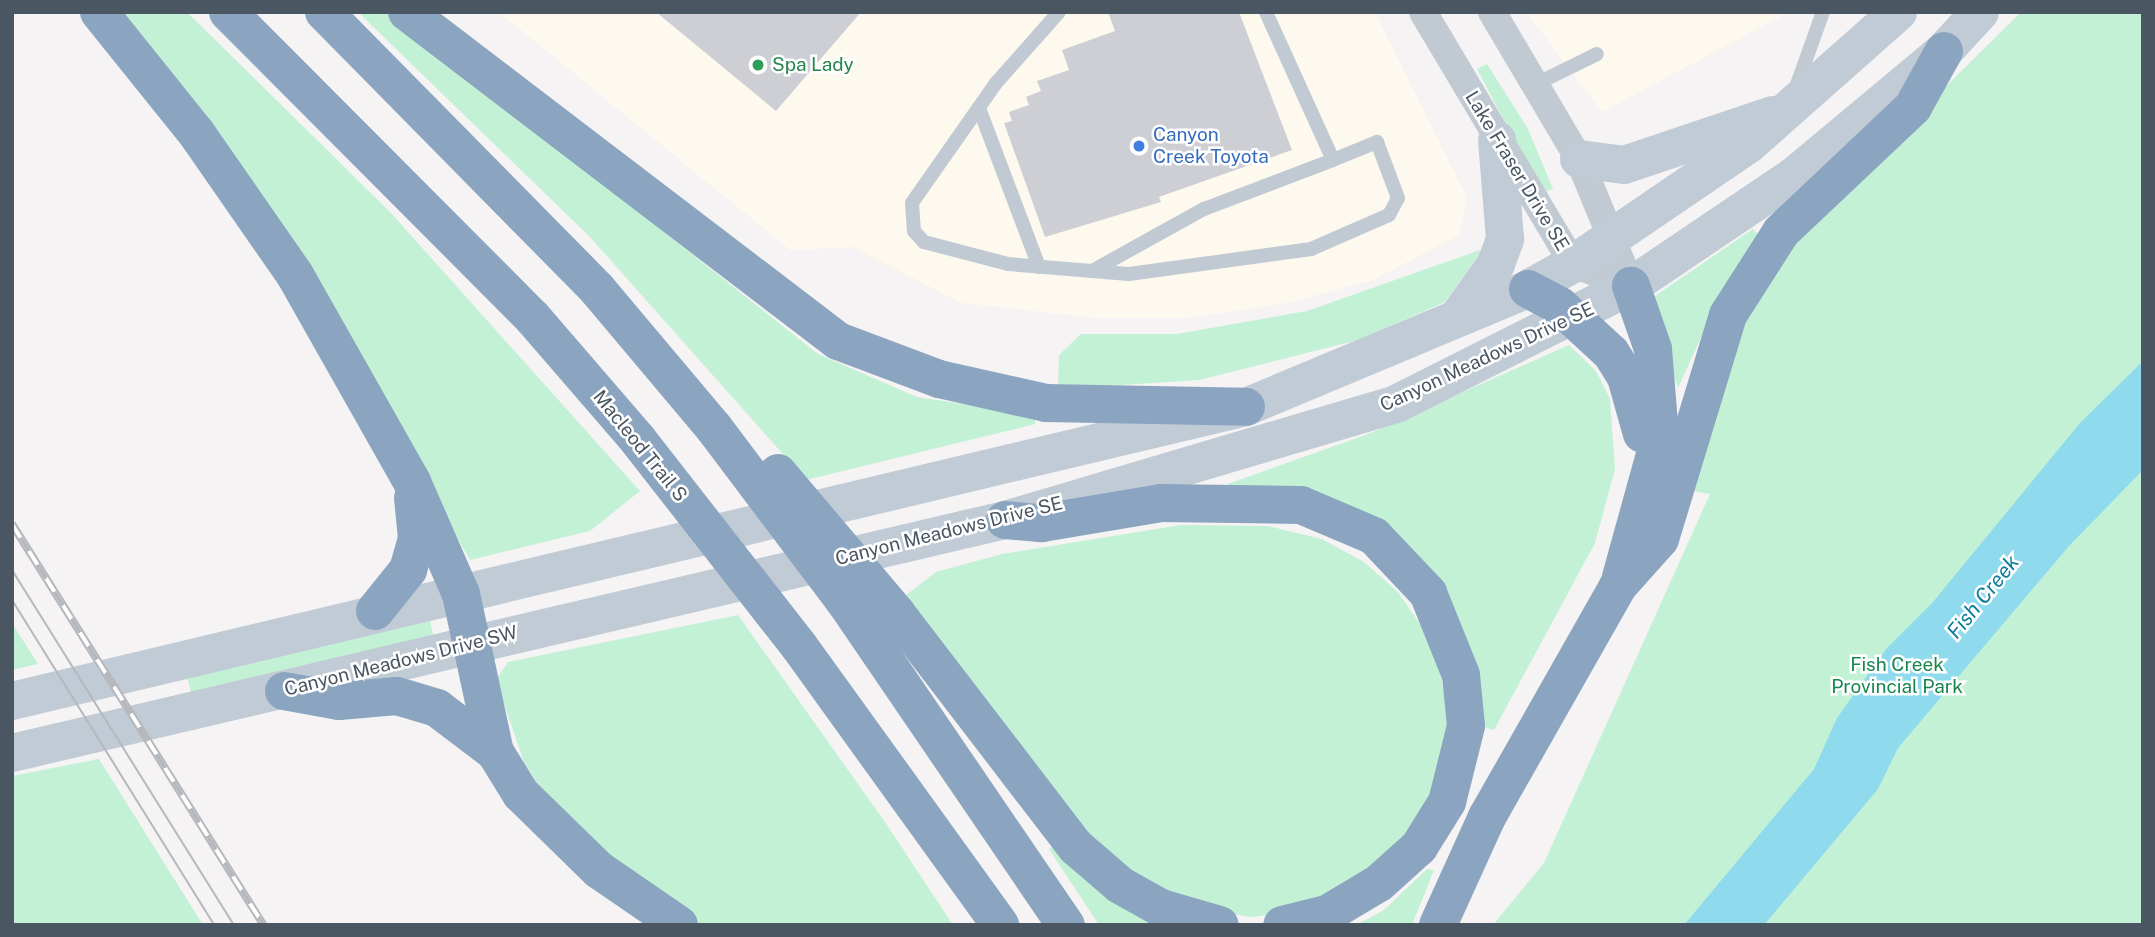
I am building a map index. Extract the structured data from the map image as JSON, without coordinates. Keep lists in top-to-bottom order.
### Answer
{
  "streets": {
    "highway": ["Macleod Trail S"],
    "main road": ["Canyon Meadows Drive SE", "Canyon Meadows Drive SW"],
    "street": ["Lake Fraser Drive SE"]
  },
  "crossings": [
    ["Lake Fraser Drive SE", "Canyon Meadows Drive SE"],
    ["Canyon Meadows Drive SE", "Canyon Meadows Drive SW"]
  ],
  "water": ["Fish Creek"],
  "parks": ["Fish Creek Provincial Park"],
  "places": ["Spa Lady", "Canyon Creek Toyota"]
}
